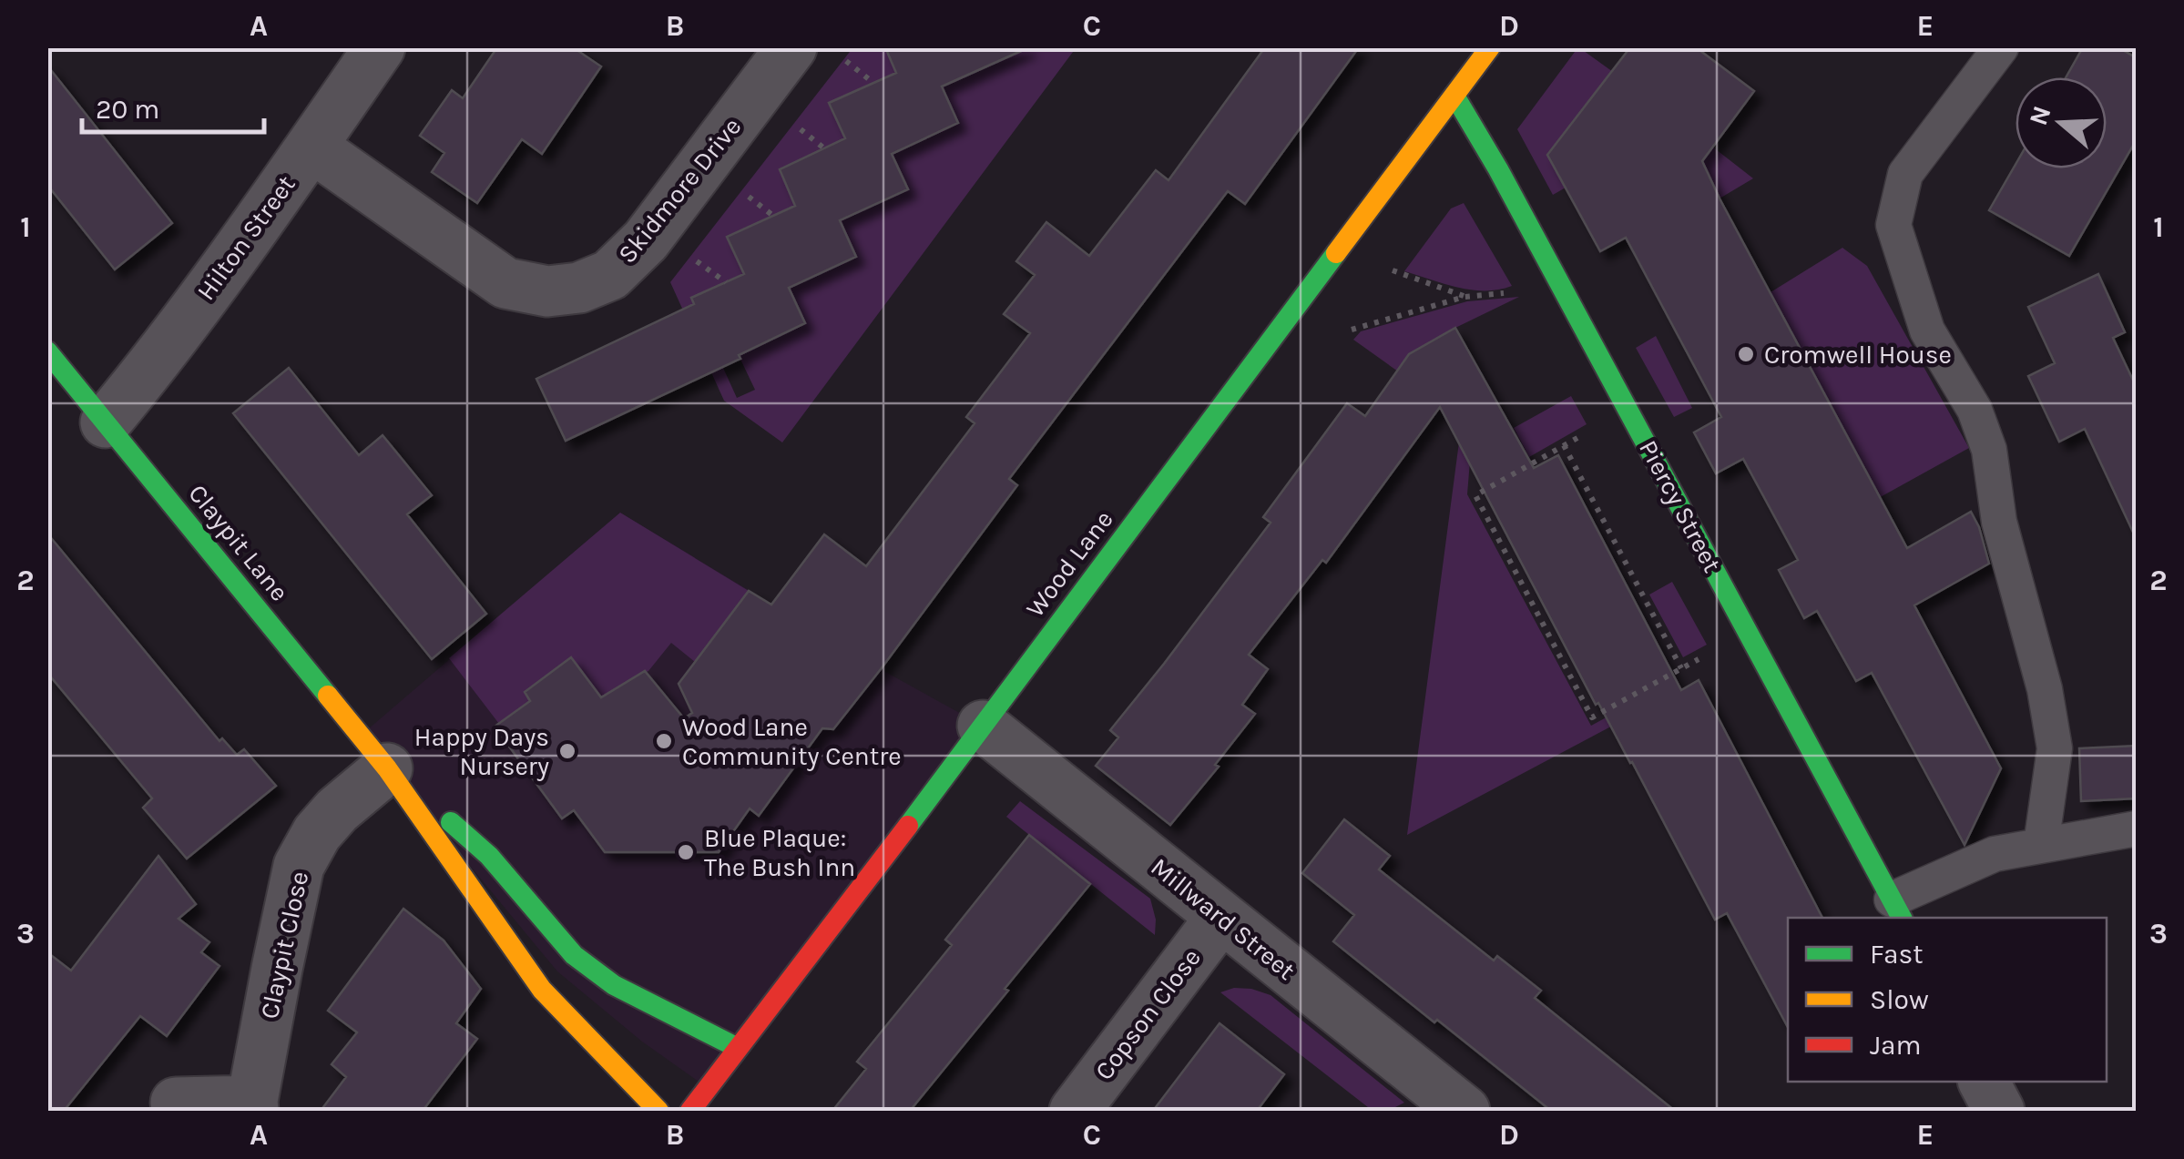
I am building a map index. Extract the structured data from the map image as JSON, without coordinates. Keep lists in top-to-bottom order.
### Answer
{
  "streets": {
    "street": [
      "Skidmore Drive",
      "Hilton Street",
      "Piercy Street",
      "Claypit Lane",
      "Wood Lane",
      "Millward Street",
      "Claypit Close",
      "Copson Close"
    ]
  },
  "crossings": [
    ["Skidmore Drive", "Hilton Street"],
    ["Hilton Street", "Claypit Lane"],
    ["Piercy Street", "Wood Lane"],
    ["Claypit Lane", "Wood Lane"],
    ["Claypit Lane", "Claypit Close"],
    ["Wood Lane", "Millward Street"],
    ["Millward Street", "Copson Close"]
  ],
  "places": [
    "Cromwell House",
    "Wood Lane Community Centre",
    "Happy Days Nursery",
    "Blue Plaque: The Bush Inn"
  ],
  "legend": ["Fast", "Slow", "Jam"],
  "scale_bar": "20 m",
  "north": "left",
  "grid": {
    "columns": [
      "A",
      "B",
      "C",
      "D",
      "E"
    ],
    "rows": ["1", "2", "3"]
  }
}
